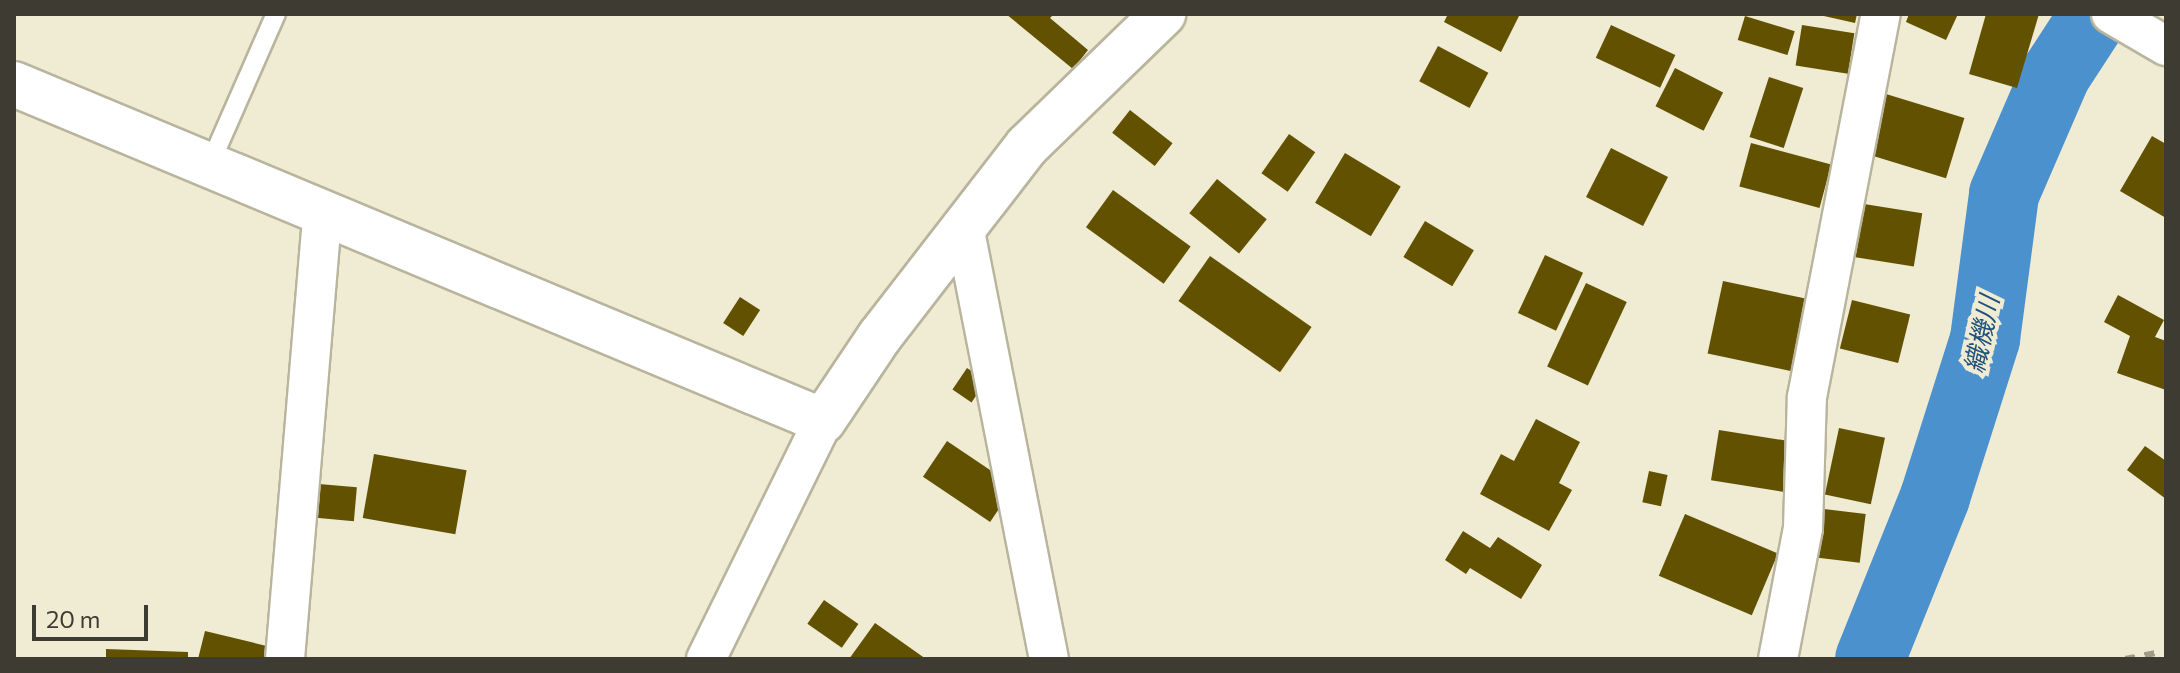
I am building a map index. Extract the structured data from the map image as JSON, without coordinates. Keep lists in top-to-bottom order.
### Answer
{
  "water": ["織機川"],
  "scale_bar": "20 m"
}
